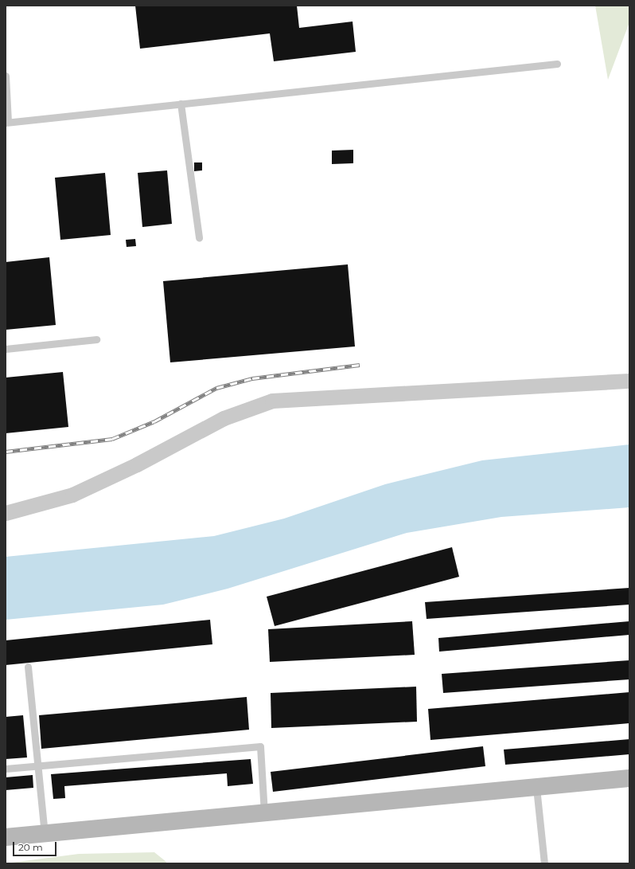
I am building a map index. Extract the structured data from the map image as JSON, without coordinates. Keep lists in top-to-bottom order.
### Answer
{
  "scale_bar": "20 m"
}
